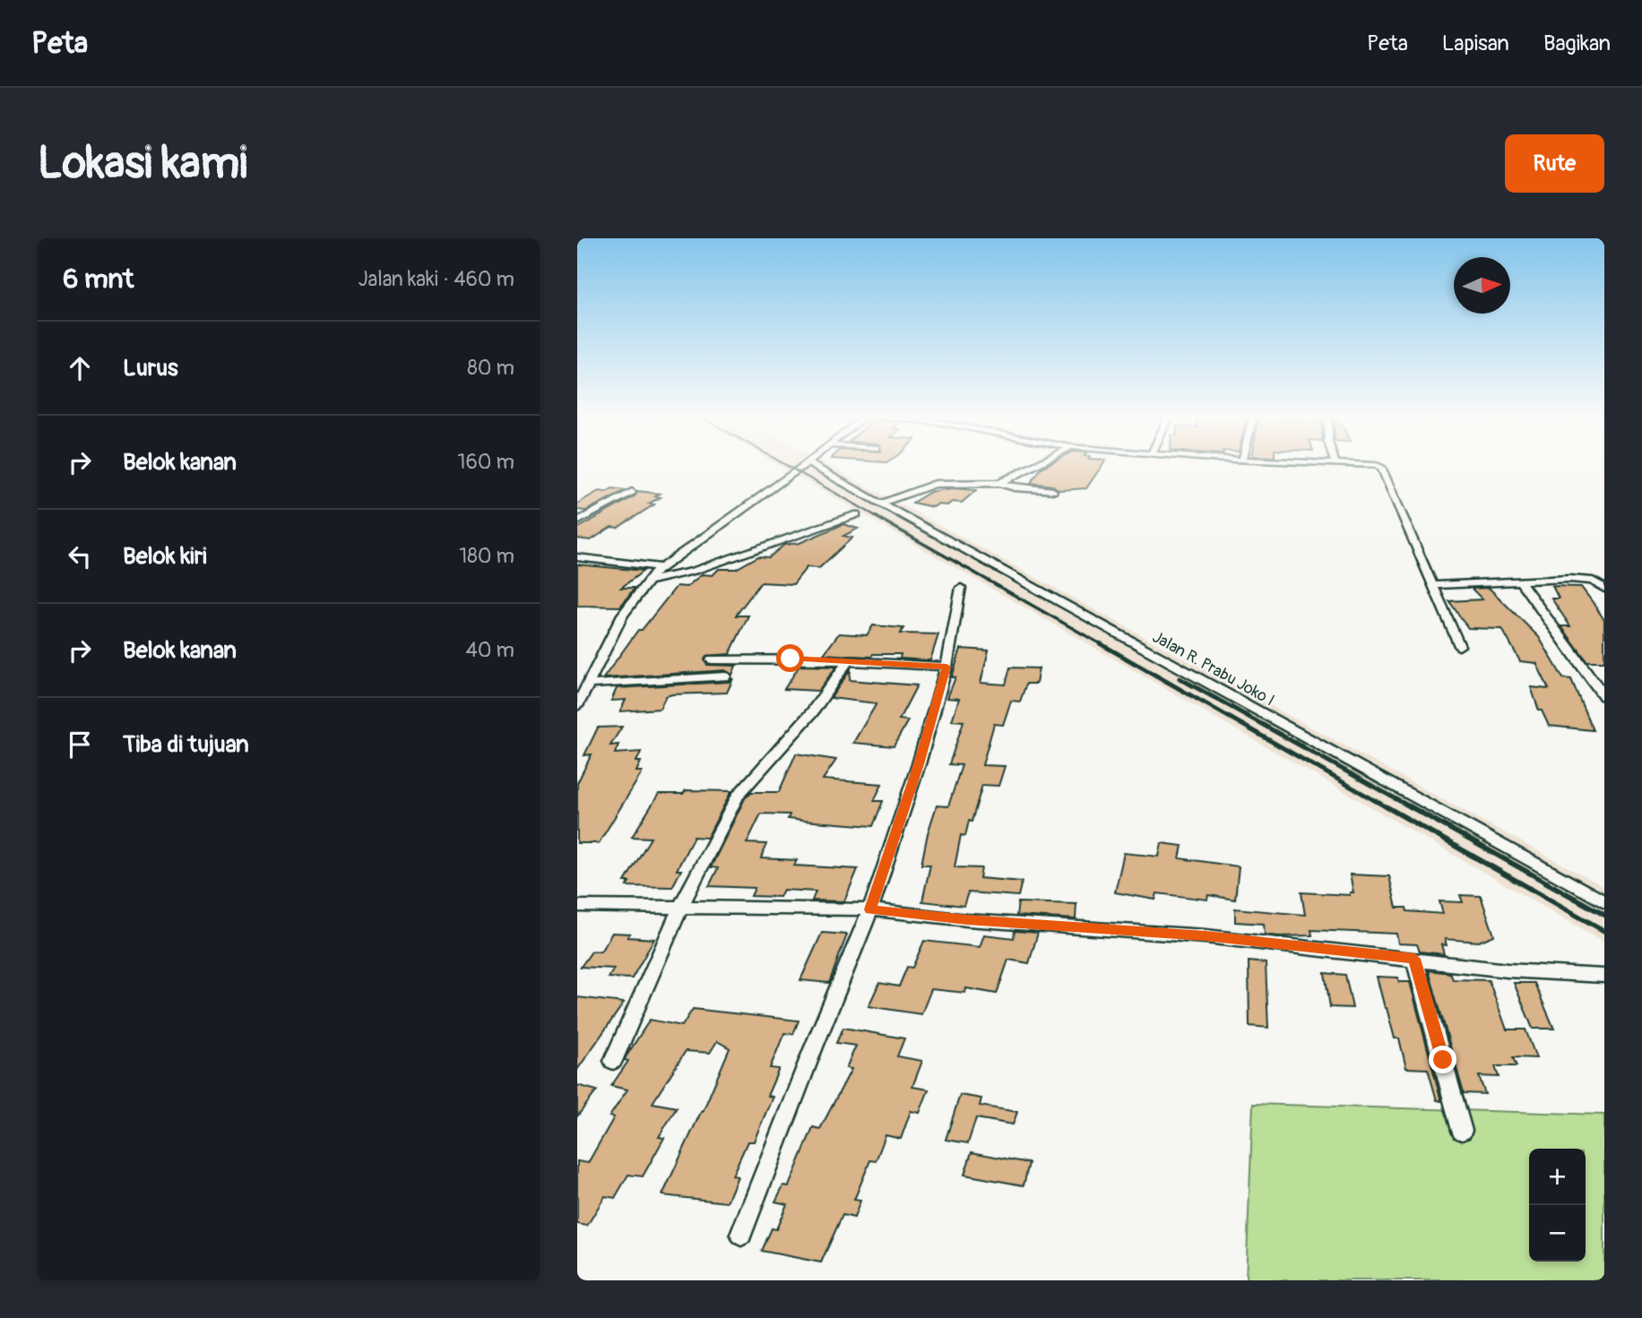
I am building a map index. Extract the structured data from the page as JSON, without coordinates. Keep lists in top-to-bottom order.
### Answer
{
  "streets": {
    "street": ["Jalan R. Prabu Joko I"]
  },
  "north": "right",
  "page": {
    "header": "Peta",
    "nav": ["Peta", "Lapisan", "Bagikan"],
    "buttons": "Rute",
    "title": "Lokasi kami",
    "heading": ["6 mnt", "Jalan kaki · 460 m"],
    "list": [
      ["Lurus", "80 m"],
      ["Belok kanan", "160 m"],
      ["Belok kiri", "180 m"],
      ["Belok kanan", "40 m"],
      "Tiba di tujuan"
    ],
    "map_buttons": ["+", "−"]
  }
}
